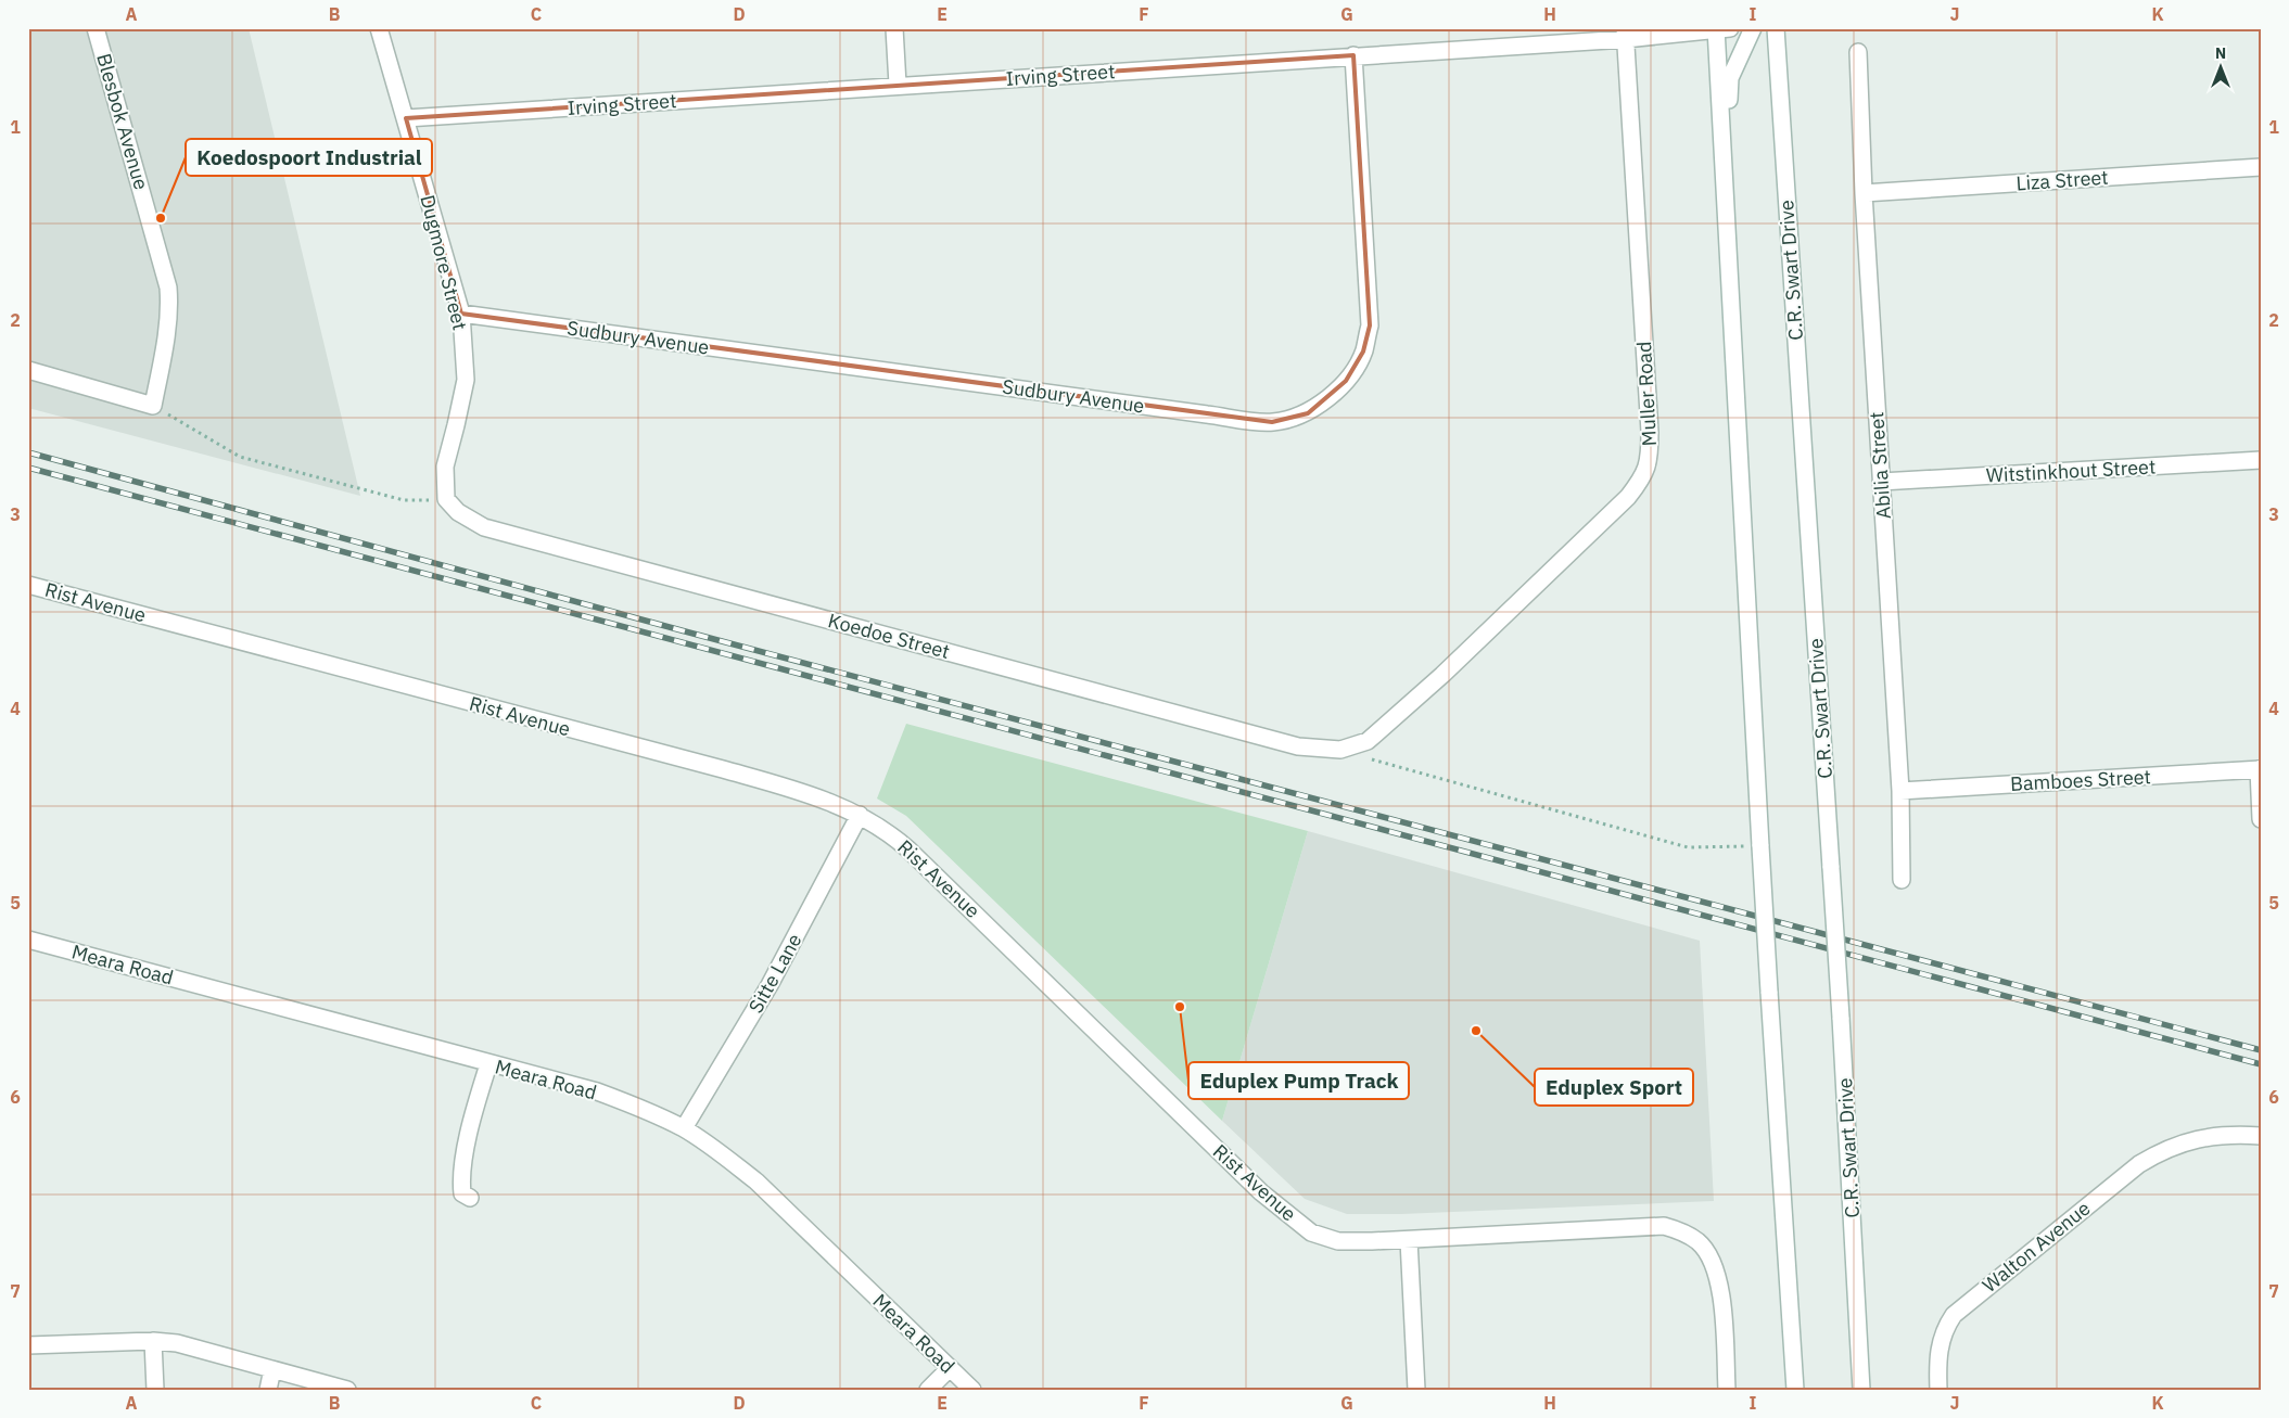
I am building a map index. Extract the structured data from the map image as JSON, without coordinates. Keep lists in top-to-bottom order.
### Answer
{
  "streets": {
    "street": [
      "Irving Street",
      "Blesbok Avenue",
      "Liza Street",
      "Dugmore Street",
      "C.R. Swart Drive",
      "Sudbury Avenue",
      "Muller Road",
      "Abilia Street",
      "Witstinkhout Street",
      "Rist Avenue",
      "Koedoe Street",
      "Bamboes Street",
      "Meara Road",
      "Sitte Lane",
      "Walton Avenue"
    ]
  },
  "crossings": [
    ["Irving Street", "Dugmore Street"],
    ["Irving Street", "Sudbury Avenue"],
    ["Irving Street", "Muller Road"],
    ["Liza Street", "Abilia Street"],
    ["Dugmore Street", "Sudbury Avenue"],
    ["Dugmore Street", "Koedoe Street"],
    ["Muller Road", "Koedoe Street"],
    ["Abilia Street", "Witstinkhout Street"],
    ["Abilia Street", "Bamboes Street"],
    ["Rist Avenue", "Sitte Lane"],
    ["Meara Road", "Sitte Lane"]
  ],
  "places": ["Koedospoort Industrial", "Eduplex Pump Track", "Eduplex Sport"],
  "north": "top",
  "grid": {
    "columns": [
      "A",
      "B",
      "C",
      "D",
      "E",
      "F",
      "G",
      "H",
      "I",
      "J",
      "K"
    ],
    "rows": [
      "1",
      "2",
      "3",
      "4",
      "5",
      "6",
      "7"
    ]
  }
}
